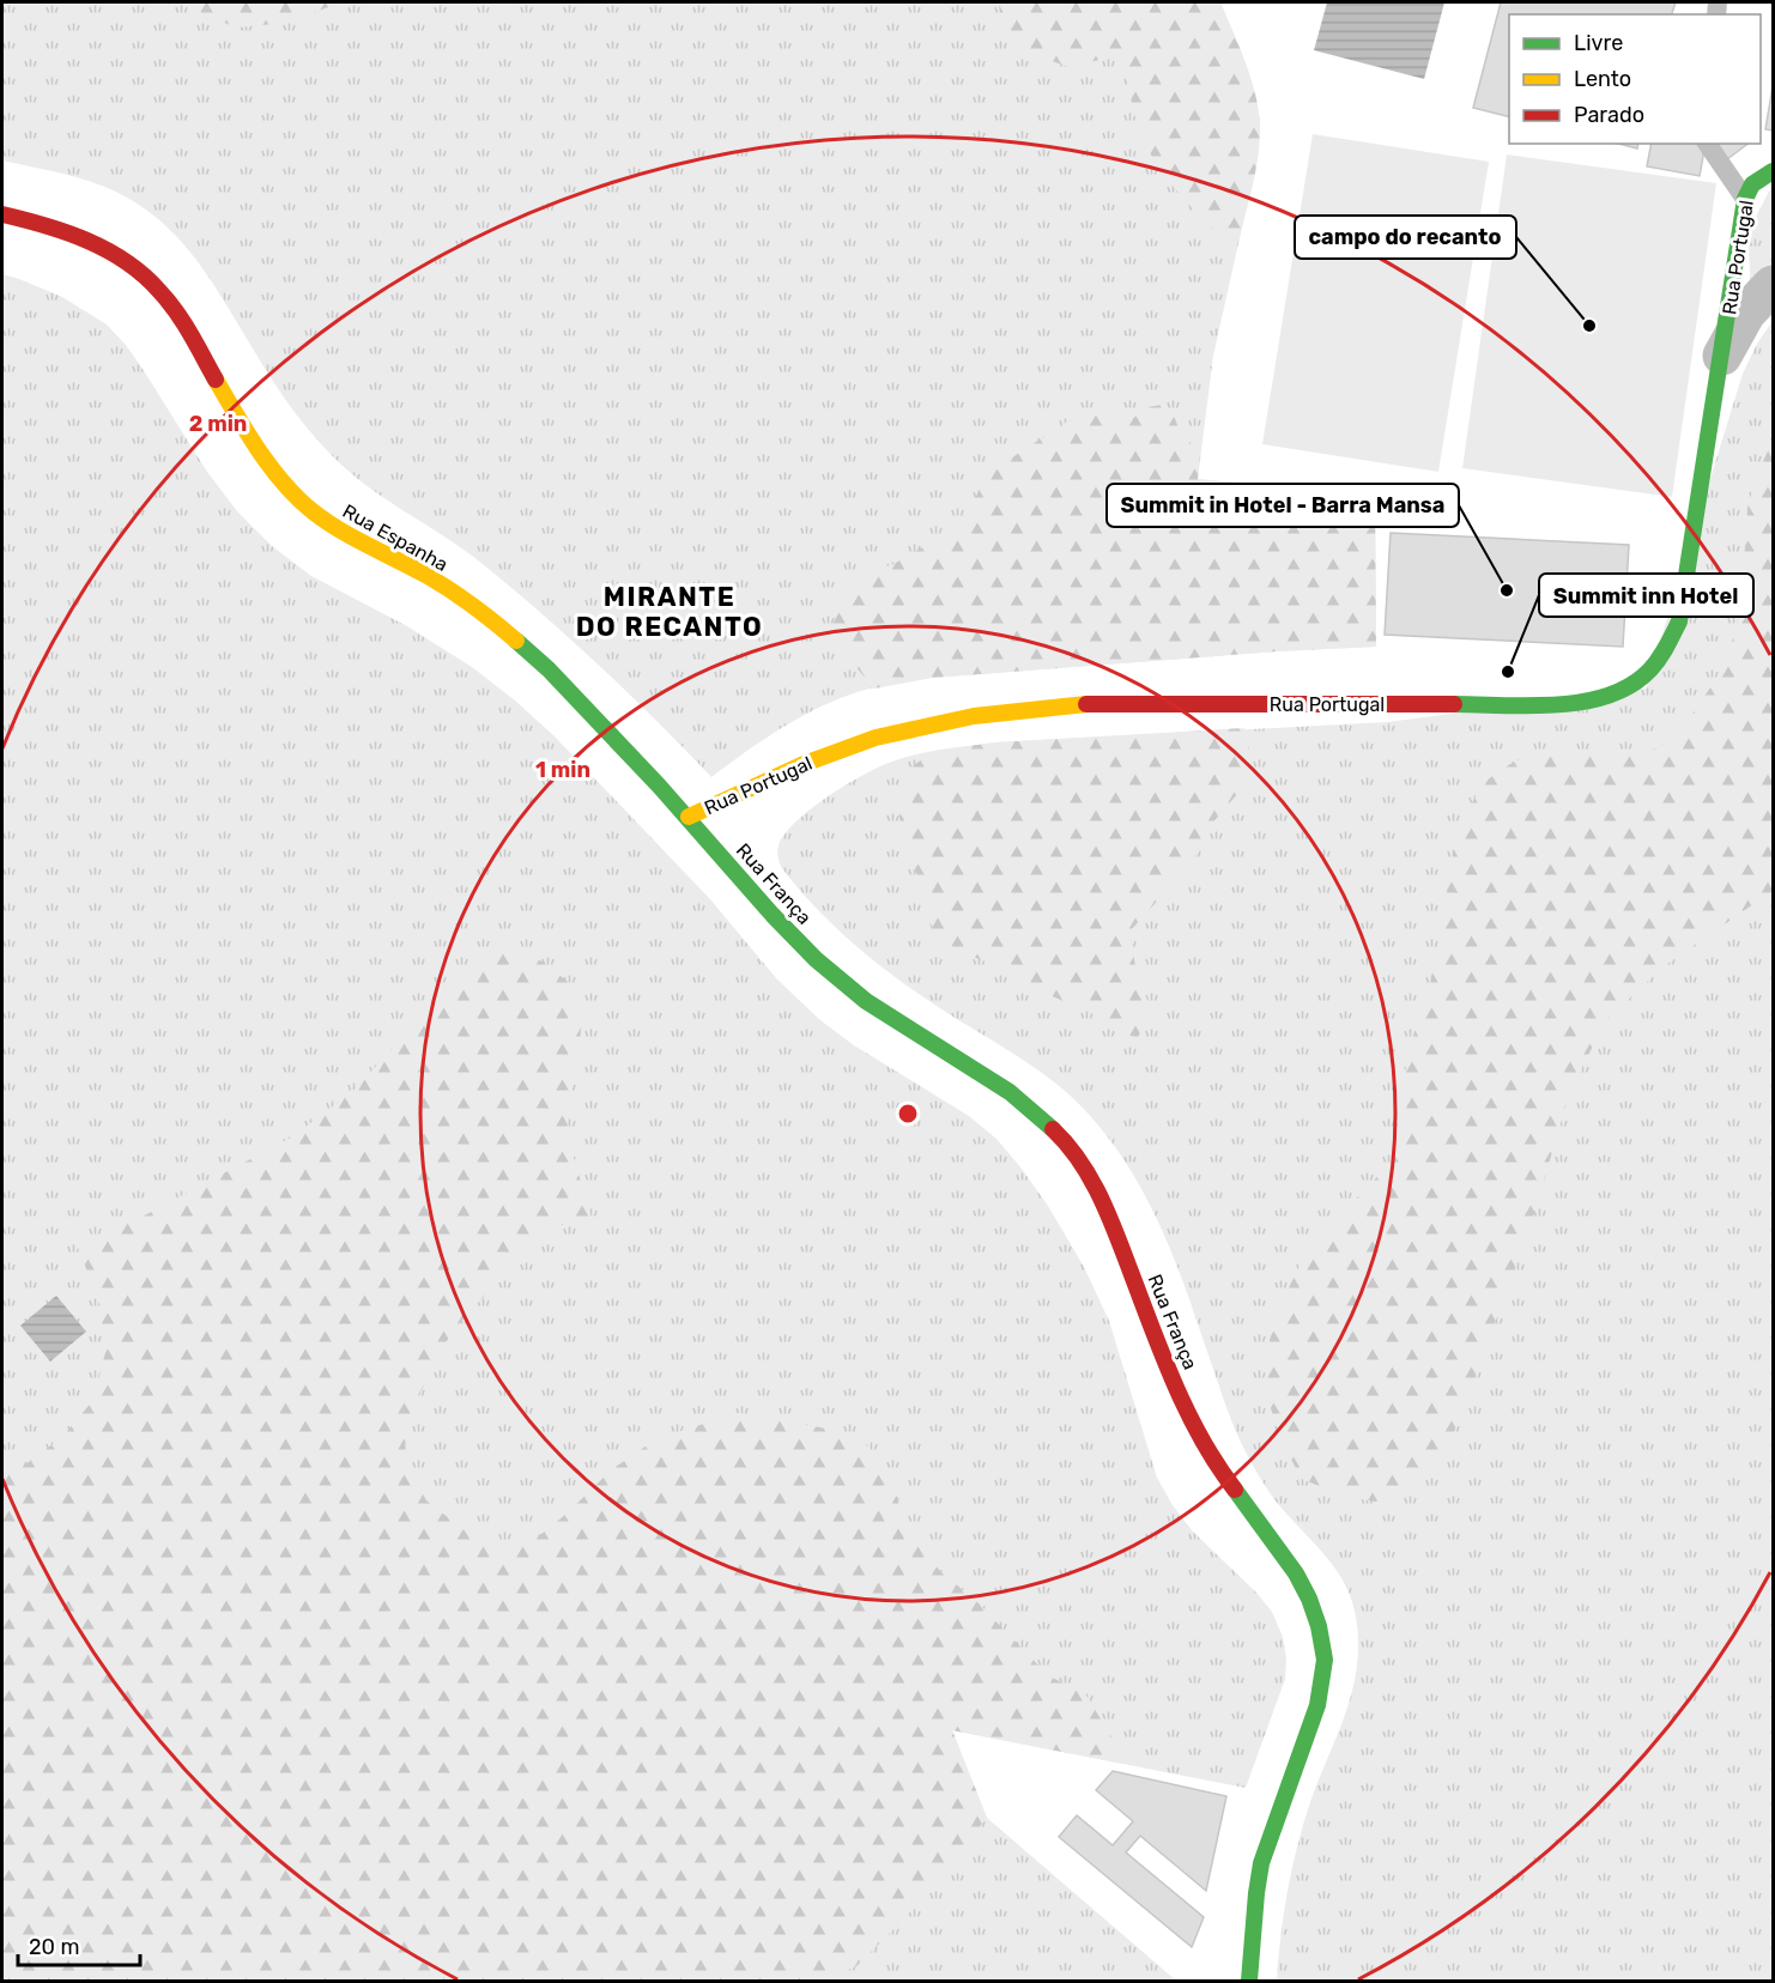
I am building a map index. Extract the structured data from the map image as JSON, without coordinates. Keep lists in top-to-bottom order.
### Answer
{
  "streets": {
    "street": ["Rua Portugal", "Rua Espanha", "Rua França"]
  },
  "crossings": [
    ["Rua Portugal", "Rua Espanha"],
    ["Rua Portugal", "Rua França"],
    ["Rua Espanha", "Rua França"]
  ],
  "districts": ["MIRANTE DO RECANTO"],
  "places": ["campo do recanto", "Summit in Hotel - Barra Mansa", "Summit inn Hotel"],
  "legend": ["Livre", "Lento", "Parado"],
  "scale_bar": "20 m",
  "rings": ["2 min", "1 min"]
}
